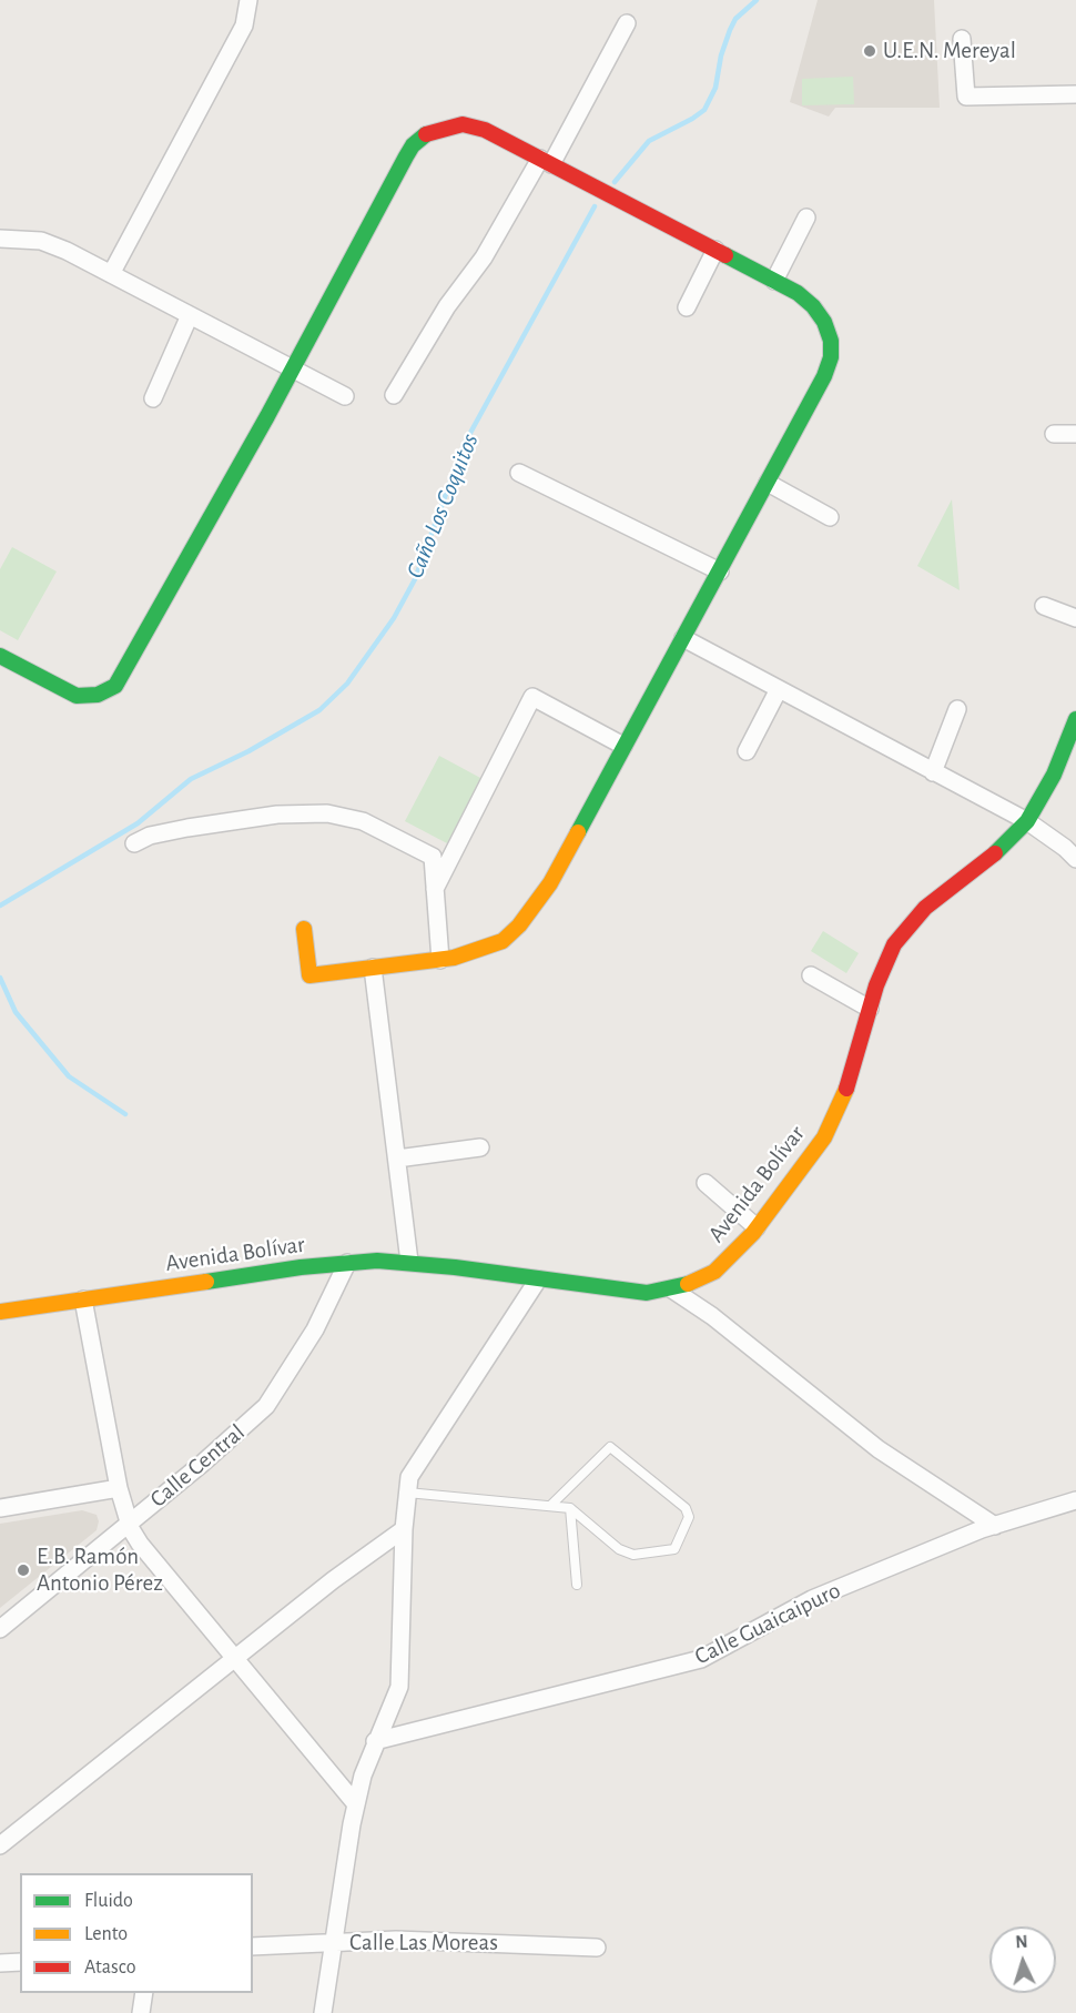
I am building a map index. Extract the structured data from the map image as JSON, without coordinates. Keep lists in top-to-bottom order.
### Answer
{
  "streets": {
    "street": [
      "Avenida Bolívar",
      "Calle Central",
      "Calle Guaicaipuro",
      "Calle Las Moreas"
    ]
  },
  "crossings": [
    ["Avenida Bolívar", "Calle Central"]
  ],
  "water": ["Caño Los Coquitos"],
  "places": ["U.E.N. Mereyal", "E.B. Ramón Antonio Pérez"],
  "legend": ["Fluido", "Lento", "Atasco"],
  "north": "top"
}
